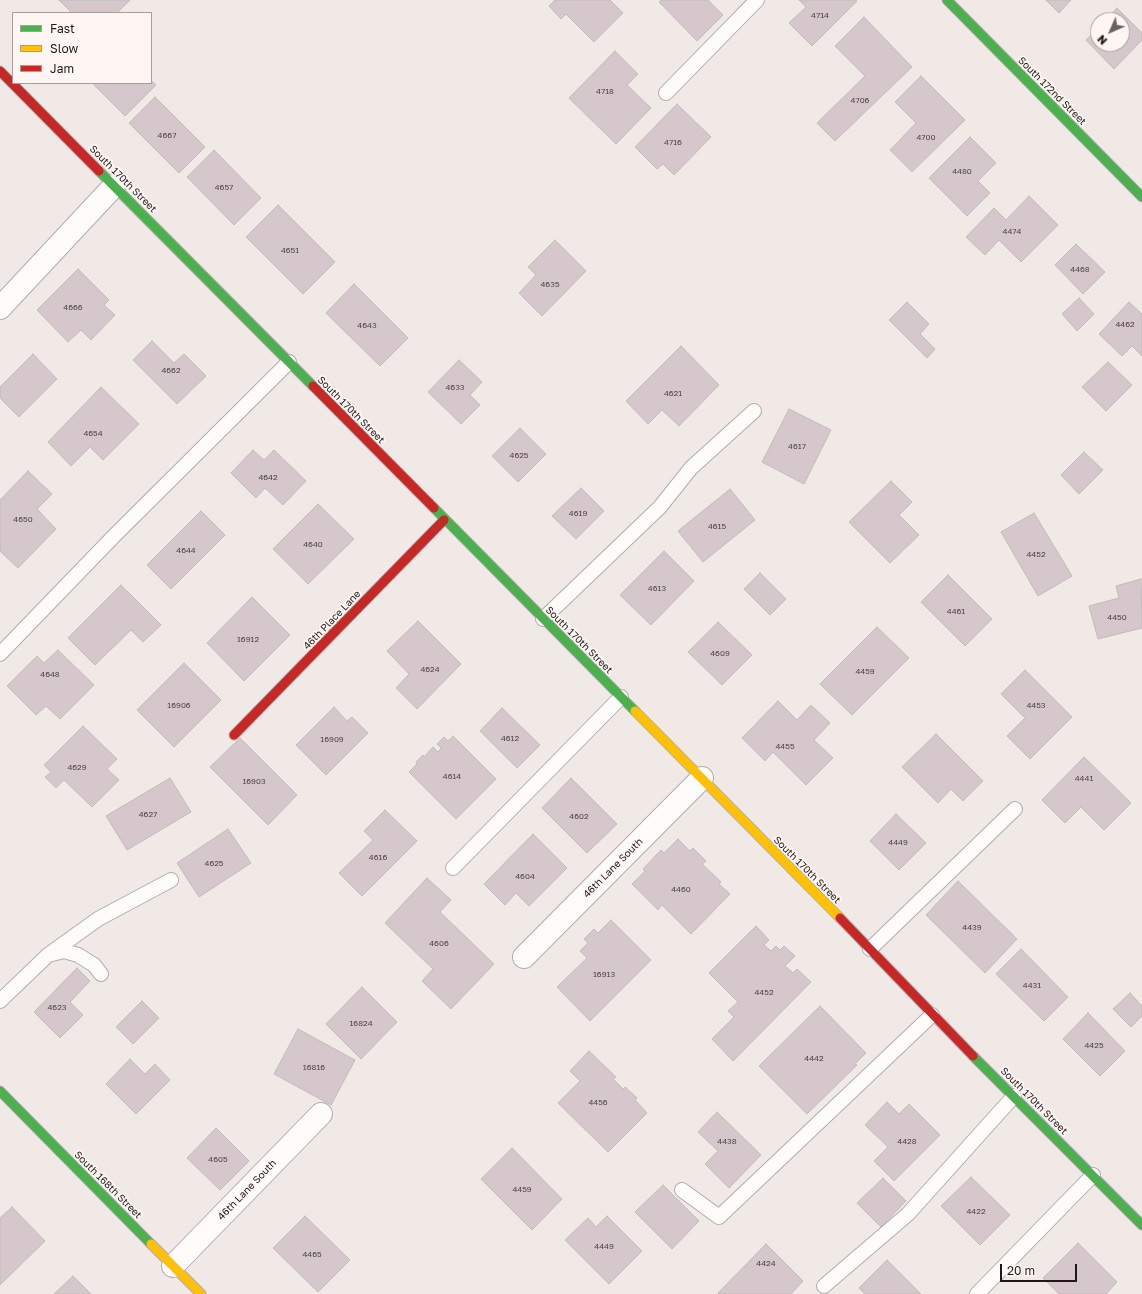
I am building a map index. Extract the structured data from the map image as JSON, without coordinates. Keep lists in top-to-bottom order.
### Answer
{
  "streets": {
    "street": [
      "South 172nd Street",
      "South 170th Street",
      "46th Place Lane",
      "46th Lane South",
      "South 168th Street"
    ]
  },
  "crossings": [
    ["South 170th Street", "46th Place Lane"],
    ["South 170th Street", "46th Lane South"],
    ["46th Lane South", "South 168th Street"]
  ],
  "house_numbers": [
    "4714",
    "4718",
    "4706",
    "4667",
    "4700",
    "4716",
    "4480",
    "4657",
    "4474",
    "4651",
    "4468",
    "4635",
    "4666",
    "4462",
    "4643",
    "4662",
    "4633",
    "4621",
    "4654",
    "4617",
    "4625",
    "4642",
    "4619",
    "4650",
    "4615",
    "4640",
    "4644",
    "4452",
    "4613",
    "4461",
    "4450",
    "16912",
    "4609",
    "4624",
    "4459",
    "4648",
    "16906",
    "4453",
    "4612",
    "16909",
    "4455",
    "4629",
    "4614",
    "4441",
    "16903",
    "4627",
    "4602",
    "4449",
    "4616",
    "4625",
    "4604",
    "4460",
    "4439",
    "4606",
    "16913",
    "4431",
    "4452",
    "4623",
    "16824",
    "4425",
    "4442",
    "16816",
    "4456",
    "4438",
    "4428",
    "4605",
    "4459",
    "4422",
    "4449",
    "4465",
    "4424"
  ],
  "legend": ["Fast", "Slow", "Jam"],
  "scale_bar": "20 m",
  "north": "bottom left"
}
